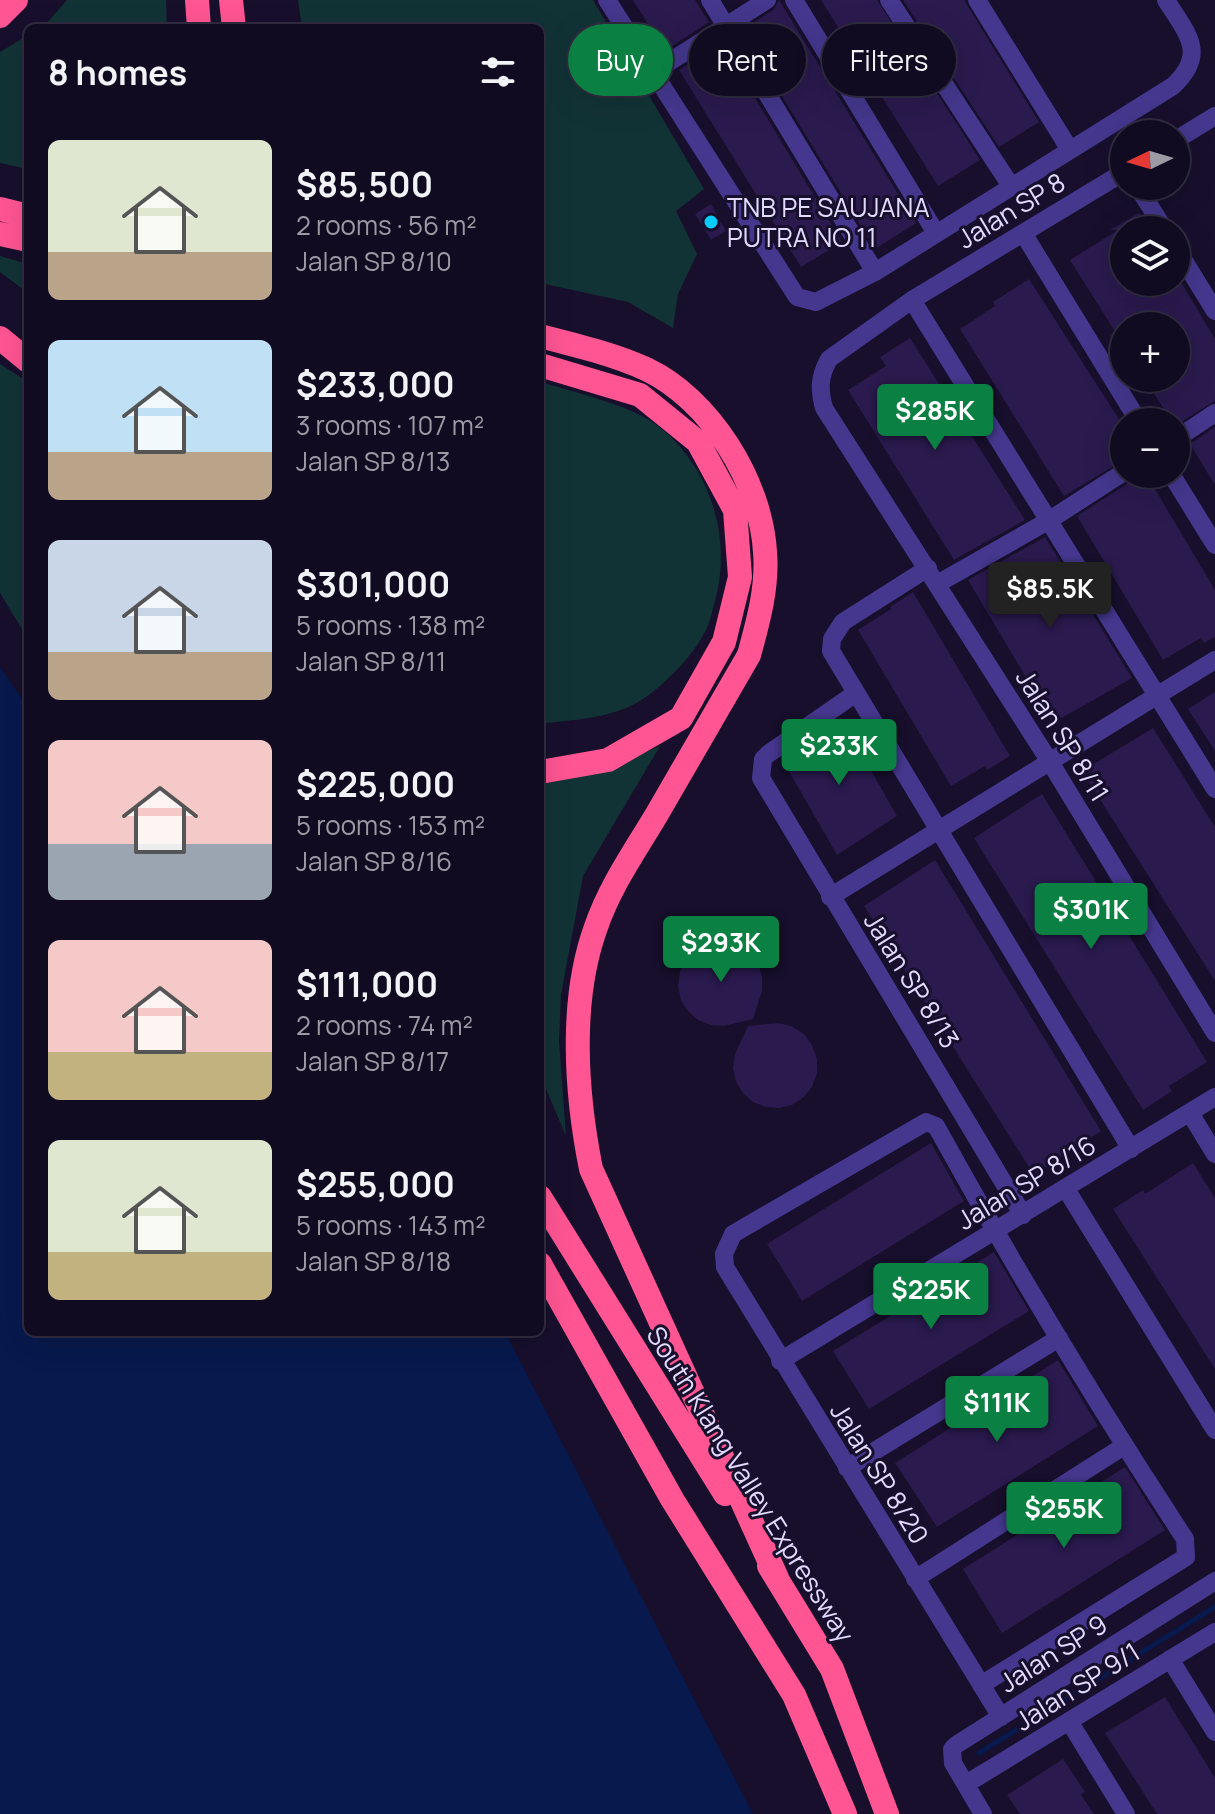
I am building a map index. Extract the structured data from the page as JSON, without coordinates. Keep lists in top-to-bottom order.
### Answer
{
  "streets": {
    "highway": ["South Klang Valley Expressway"],
    "street": [
      "Jalan SP 8",
      "Jalan SP 8/11",
      "Jalan SP 8/13",
      "Jalan SP 8/16",
      "Jalan SP 8/20",
      "Jalan SP 9",
      "Jalan SP 9/1"
    ]
  },
  "crossings": [
    ["Jalan SP 8", "Jalan SP 8/11"],
    ["Jalan SP 8/13", "Jalan SP 8/16"],
    ["Jalan SP 8/16", "Jalan SP 8/20"],
    ["Jalan SP 8/20", "Jalan SP 9"],
    ["Jalan SP 9", "Jalan SP 9/1"]
  ],
  "places": ["TNB PE SAUJANA PUTRA NO 11"],
  "north": "left",
  "page": {
    "chip": ["Buy", "Rent", "Filters"],
    "heading": "8 homes",
    "map_buttons": ["+", "−"],
    "list": [
      {
        "name": "$85,500",
        "note": "2 rooms · 56 m² · Jalan SP 8/10"
      },
      {
        "name": "$233,000",
        "note": "3 rooms · 107 m² · Jalan SP 8/13"
      },
      {
        "name": "$301,000",
        "note": "5 rooms · 138 m² · Jalan SP 8/11"
      },
      {
        "name": "$225,000",
        "note": "5 rooms · 153 m² · Jalan SP 8/16"
      },
      {
        "name": "$111,000",
        "note": "2 rooms · 74 m² · Jalan SP 8/17"
      },
      {
        "name": "$255,000",
        "note": "5 rooms · 143 m² · Jalan SP 8/18"
      }
    ],
    "price": [
      "$285K",
      "$85.5K",
      "$233K",
      "$301K",
      "$293K",
      "$225K",
      "$111K",
      "$255K"
    ]
  }
}
